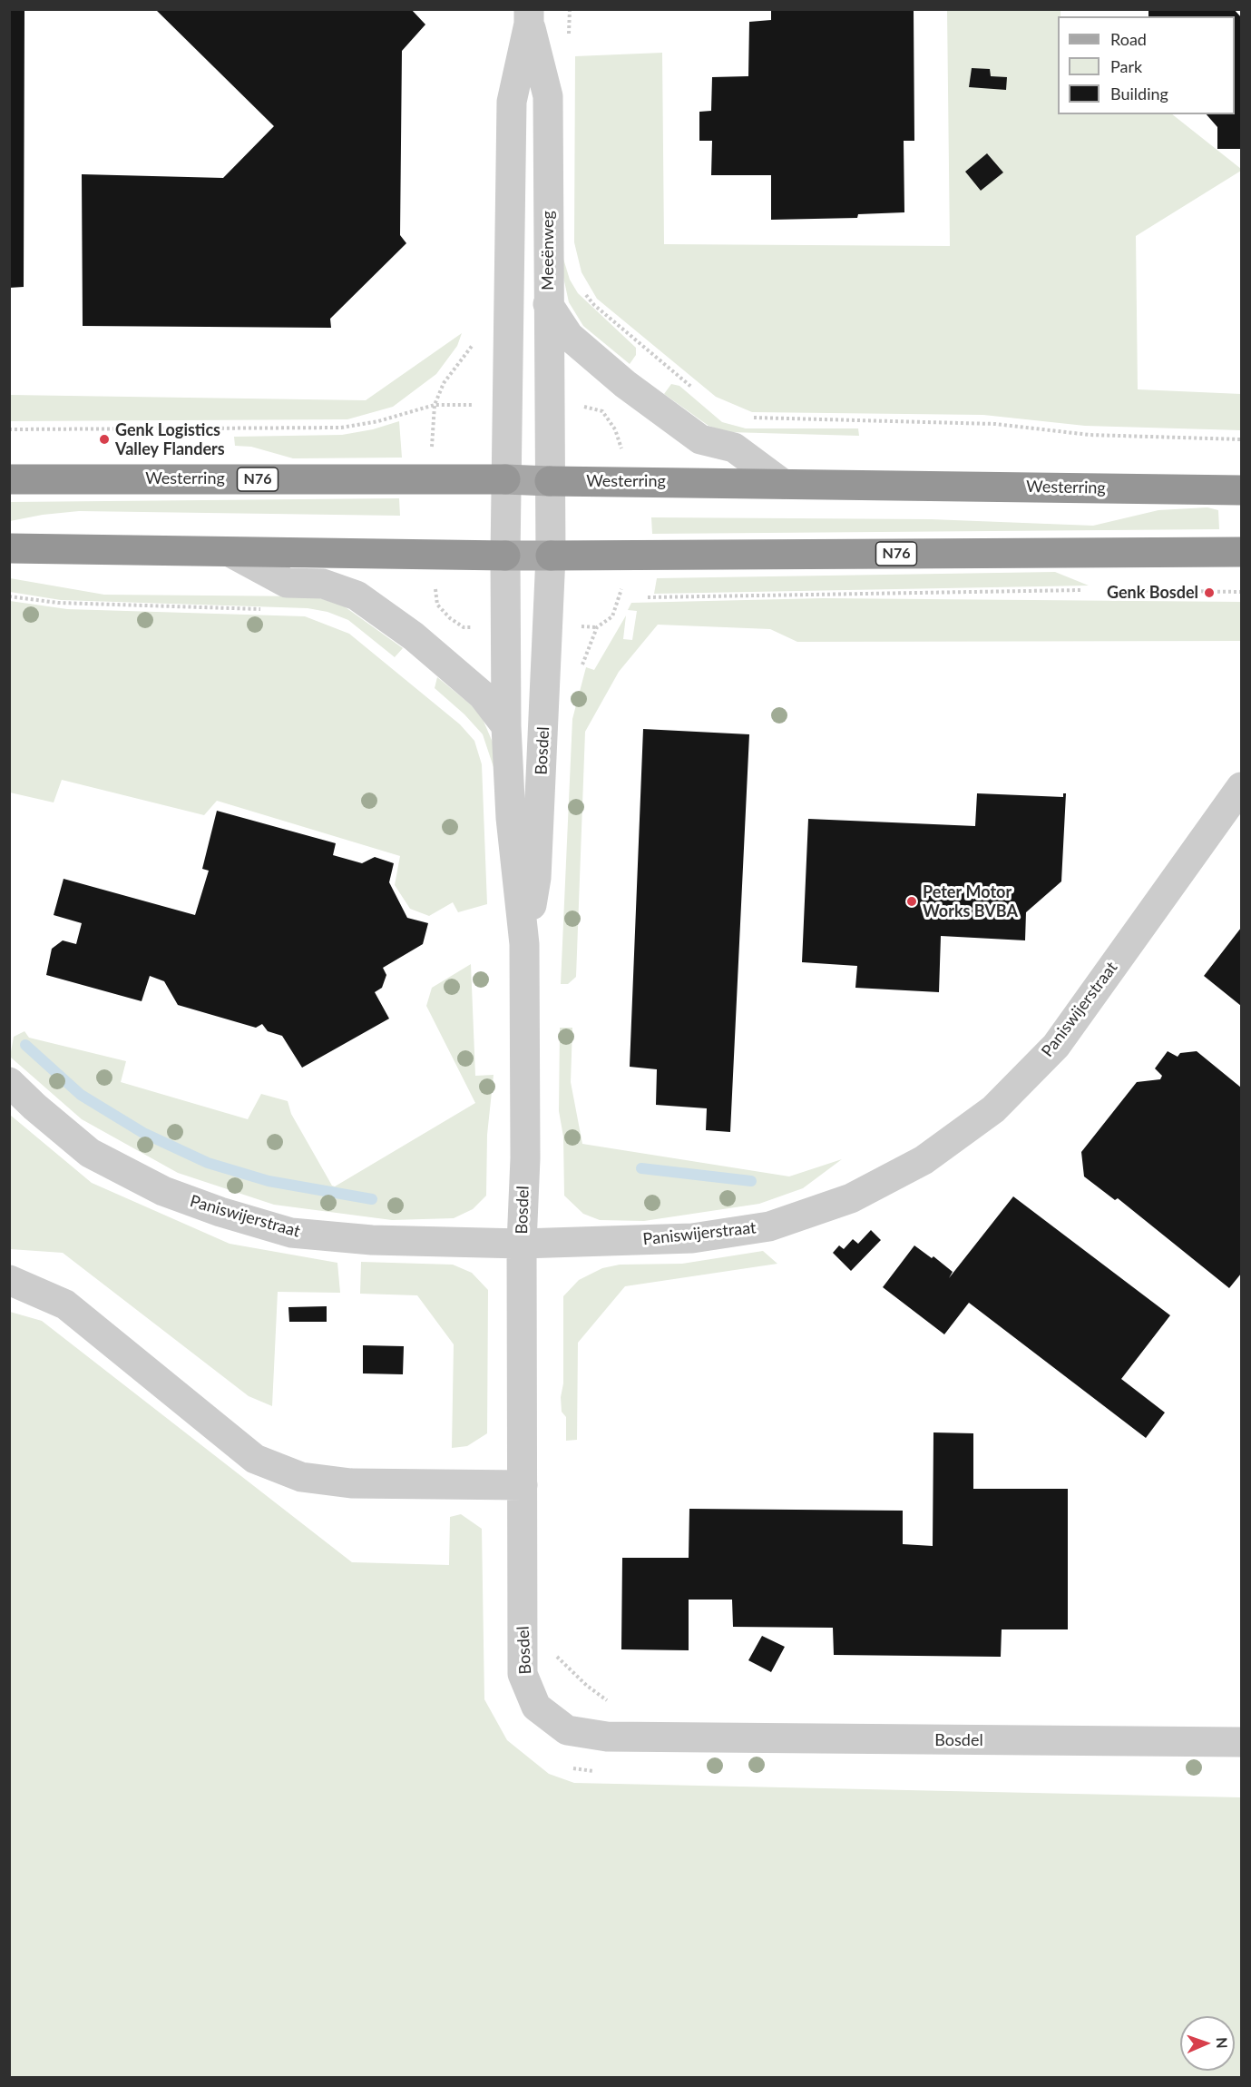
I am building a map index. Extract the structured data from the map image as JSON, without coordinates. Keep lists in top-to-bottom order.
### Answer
{
  "streets": {
    "highway": ["Westerring", "N76"],
    "street": ["Meeënweg", "Bosdel", "Paniswijerstraat"]
  },
  "crossings": [
    ["Meeënweg", "Westerring"],
    ["Meeënweg", "N76"],
    ["Meeënweg", "Bosdel"],
    ["N76", "Bosdel"],
    ["Bosdel", "Paniswijerstraat"]
  ],
  "places": ["Genk Logistics Valley Flanders", "Genk Bosdel", "Peter Motor Works BVBA"],
  "legend": ["Road", "Park", "Building"],
  "north": "right"
}
